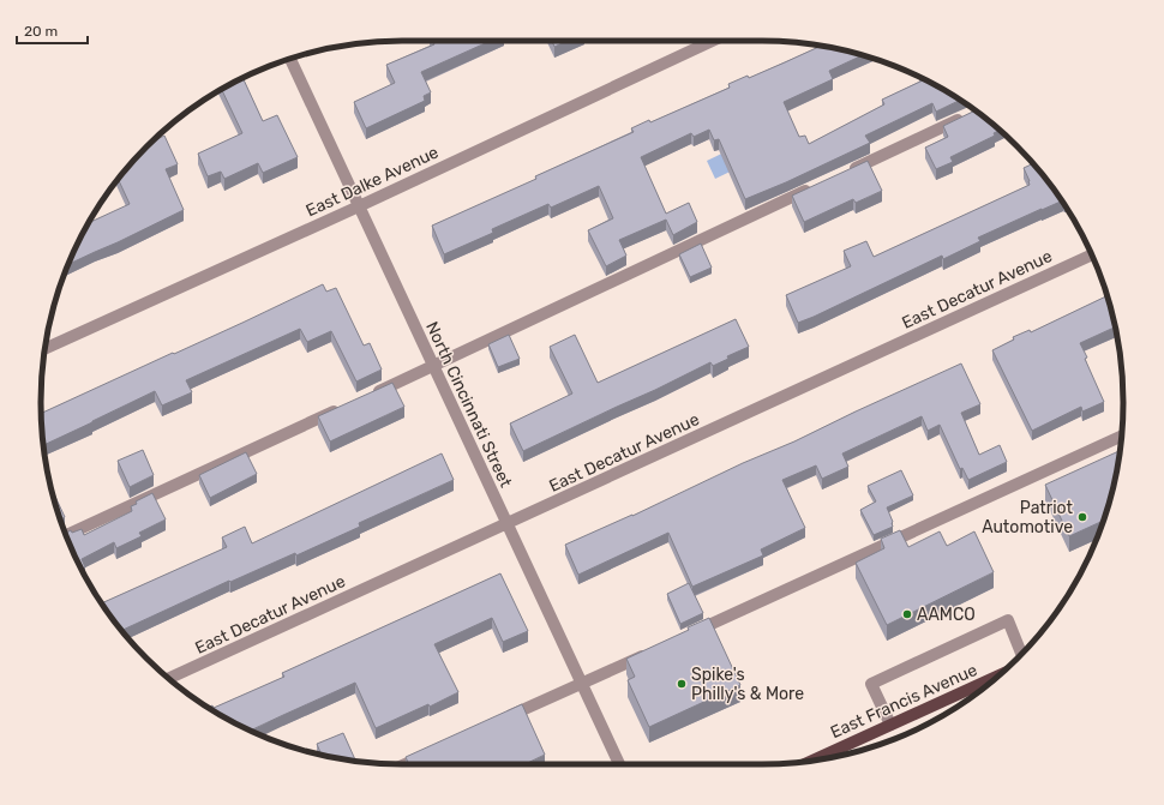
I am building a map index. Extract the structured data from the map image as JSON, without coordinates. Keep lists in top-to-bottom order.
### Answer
{
  "streets": {
    "main road": ["East Francis Avenue"],
    "street": ["East Dalke Avenue", "East Decatur Avenue", "North Cincinnati Street"]
  },
  "crossings": [
    ["East Dalke Avenue", "North Cincinnati Street"],
    ["East Decatur Avenue", "North Cincinnati Street"]
  ],
  "places": ["Patriot Automotive", "AAMCO", "Spike's Philly's & More"],
  "scale_bar": "20 m"
}
